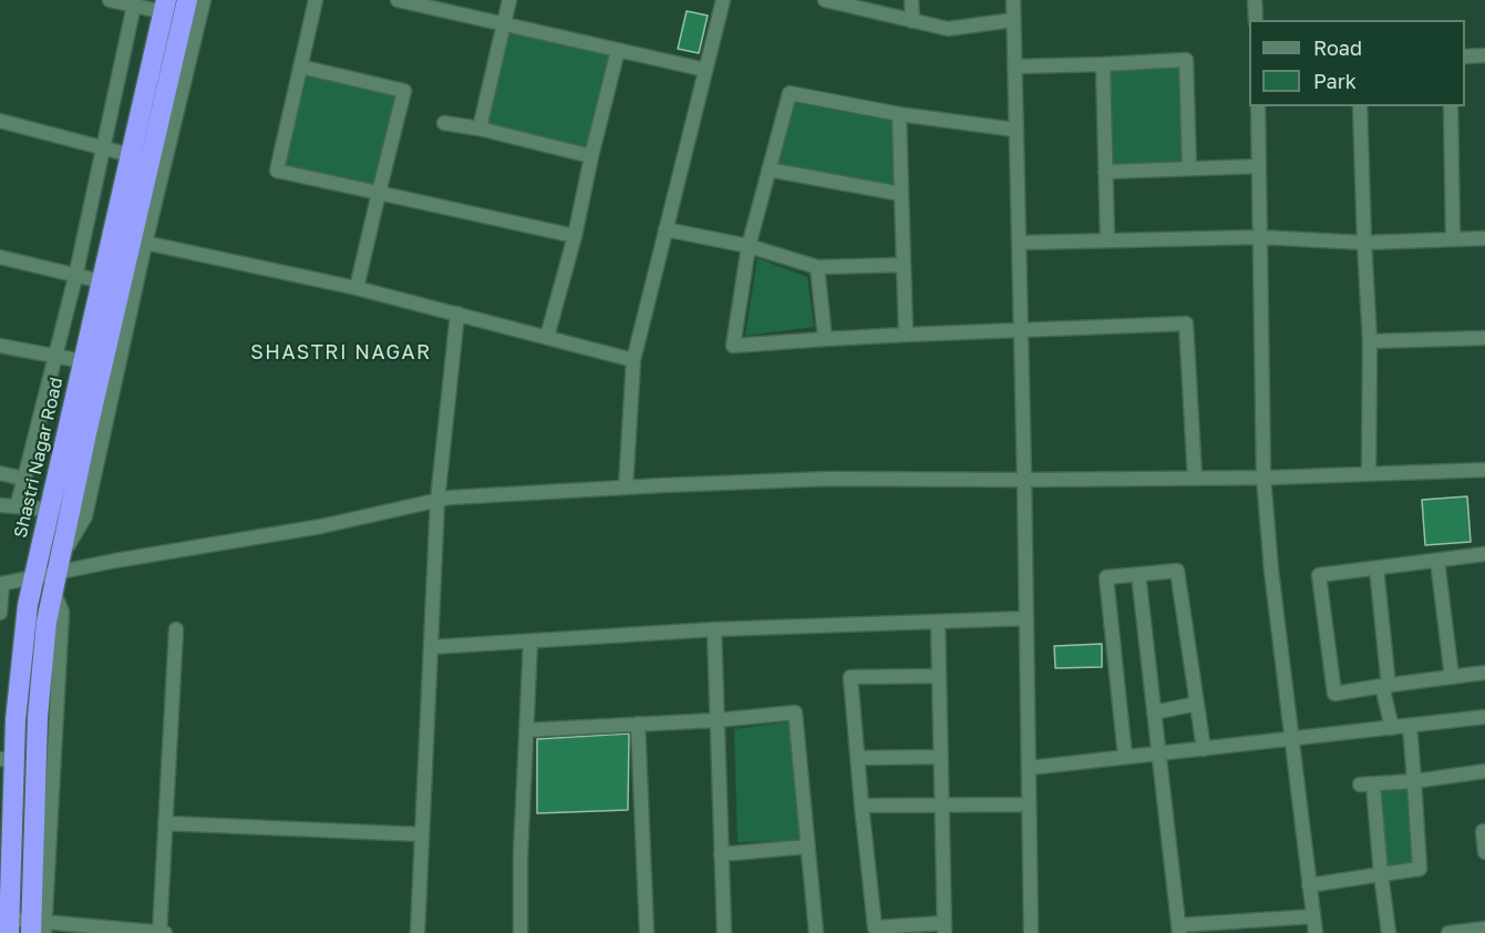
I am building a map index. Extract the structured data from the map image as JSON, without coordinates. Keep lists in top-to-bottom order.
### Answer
{
  "streets": {
    "highway": ["Shastri Nagar Road"]
  },
  "districts": ["SHASTRI NAGAR"],
  "legend": ["Road", "Park"]
}
